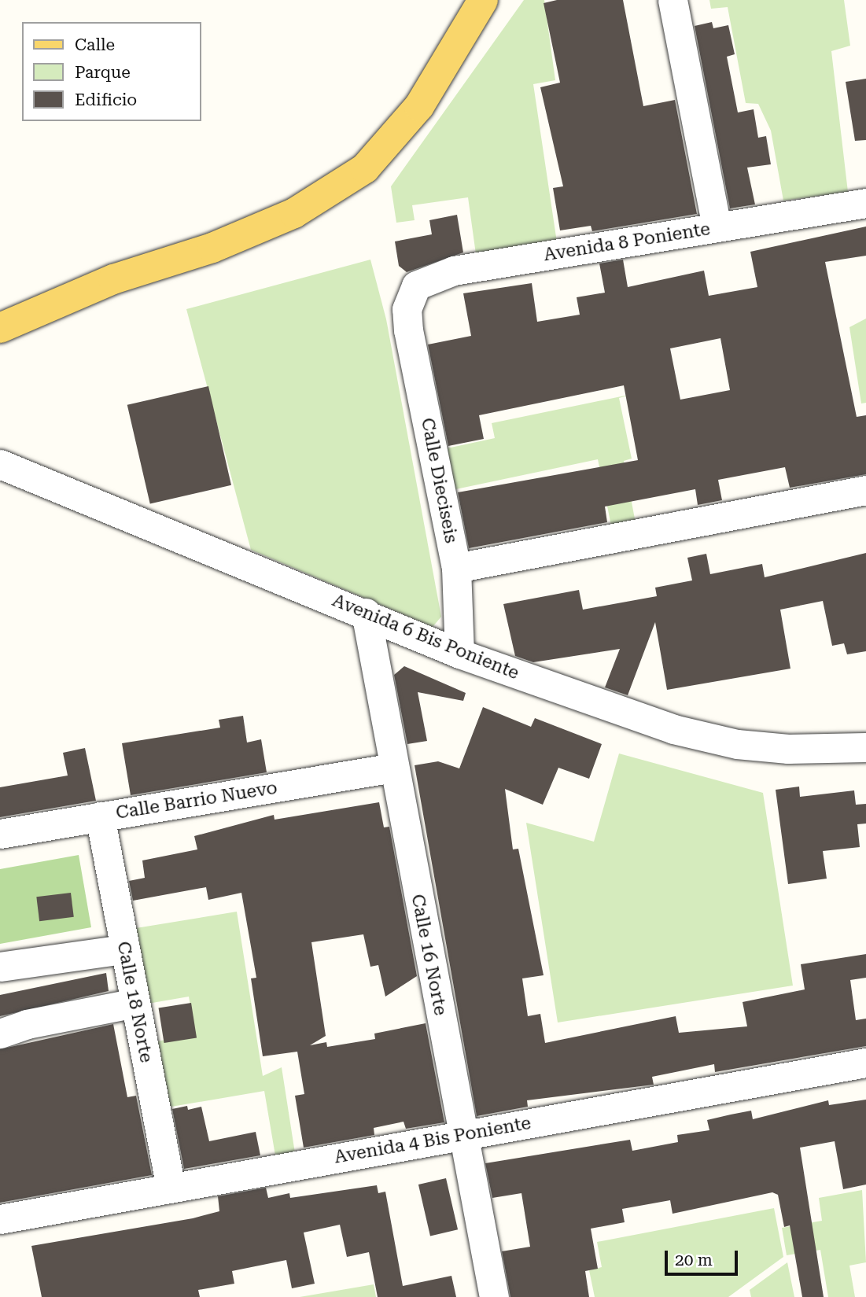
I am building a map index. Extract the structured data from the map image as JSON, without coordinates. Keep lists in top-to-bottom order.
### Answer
{
  "streets": {
    "street": [
      "Avenida 8 Poniente",
      "Calle Dieciseis",
      "Avenida 6 Bis Poniente",
      "Calle Barrio Nuevo",
      "Calle 16 Norte",
      "Calle 18 Norte",
      "Avenida 4 Bis Poniente"
    ]
  },
  "crossings": [
    ["Avenida 8 Poniente", "Calle Dieciseis"],
    ["Calle Dieciseis", "Avenida 6 Bis Poniente"],
    ["Avenida 6 Bis Poniente", "Calle 16 Norte"],
    ["Calle Barrio Nuevo", "Calle 16 Norte"],
    ["Calle Barrio Nuevo", "Calle 18 Norte"],
    ["Calle 16 Norte", "Avenida 4 Bis Poniente"],
    ["Calle 18 Norte", "Avenida 4 Bis Poniente"]
  ],
  "legend": ["Calle", "Parque", "Edificio"],
  "scale_bar": "20 m"
}
